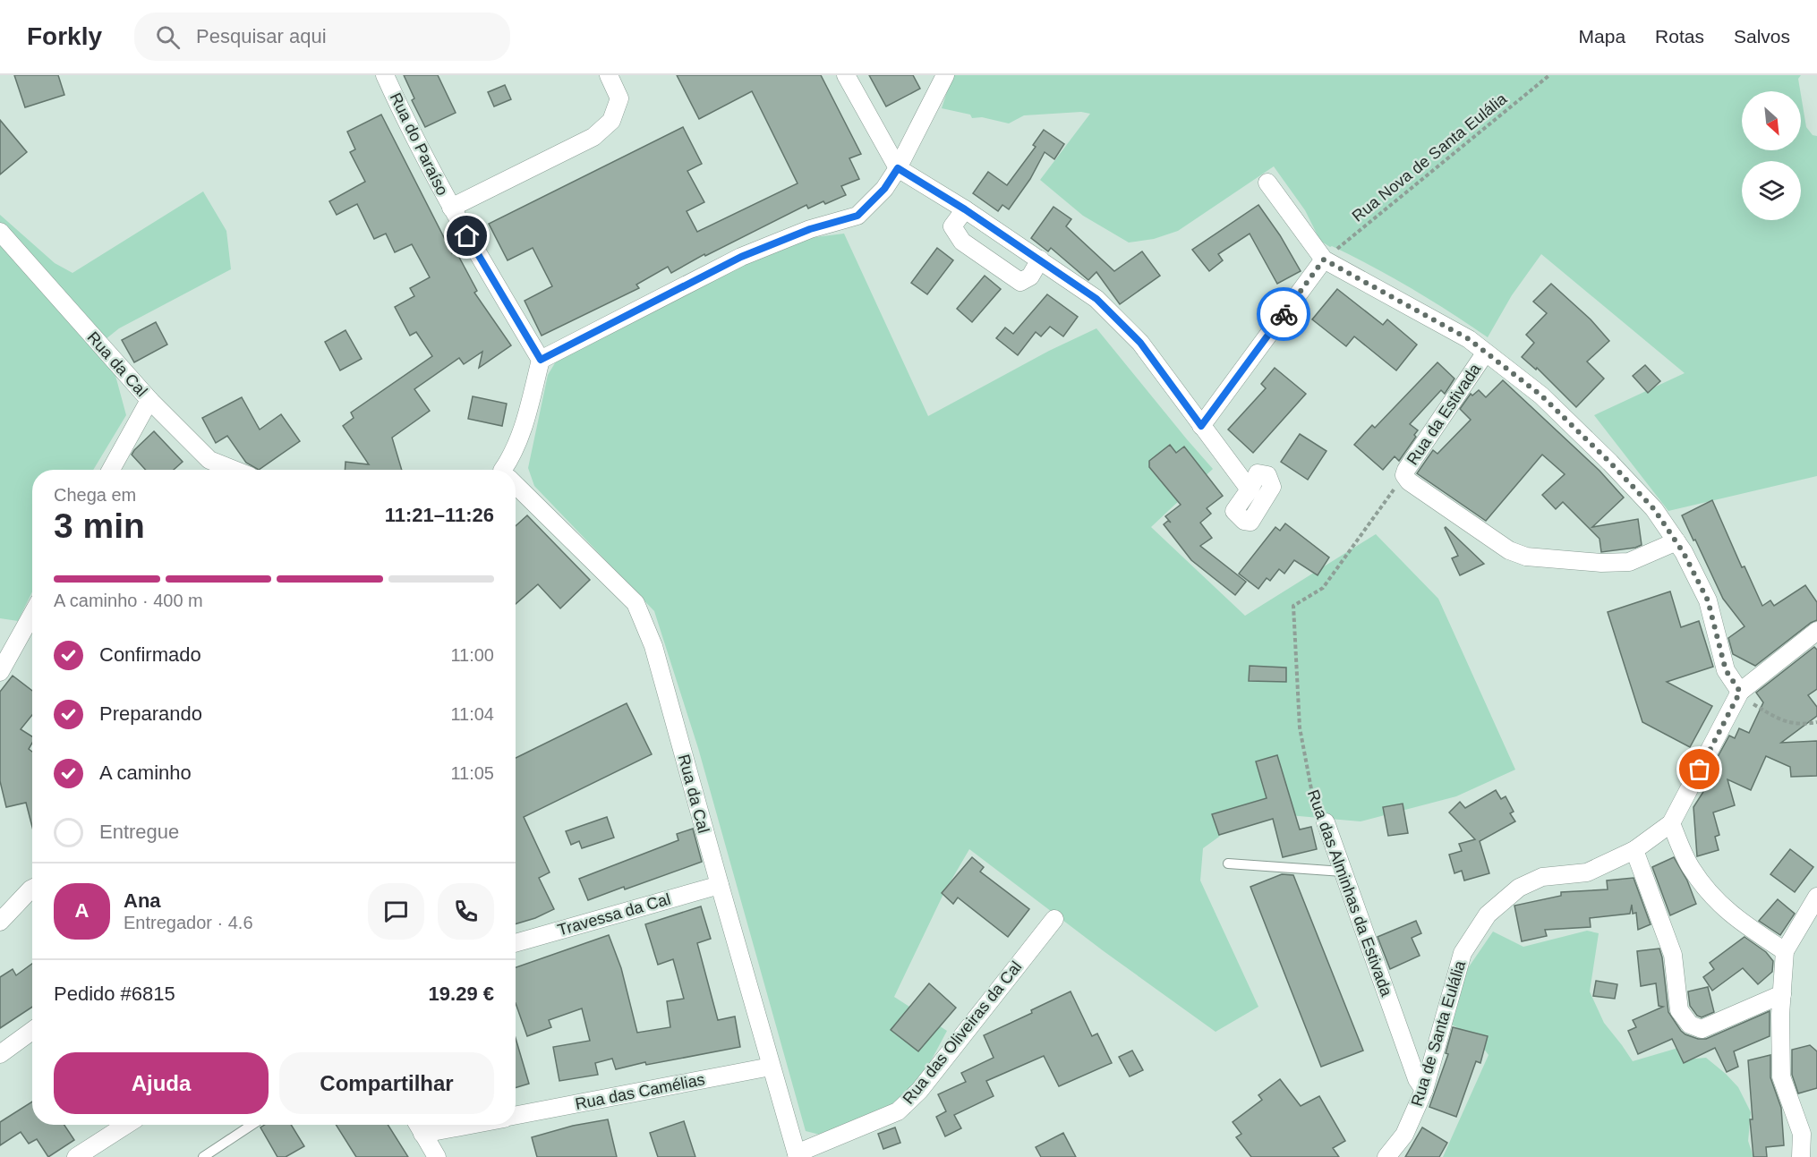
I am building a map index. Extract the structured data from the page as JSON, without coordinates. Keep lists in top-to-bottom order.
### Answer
{
  "streets": {
    "street": [
      "Rua do Paraíso",
      "Rua da Cal",
      "Rua da Estivada",
      "Rua das Alminhas da Estivada",
      "Travessa da Cal",
      "Rua das Oliveiras da Cal",
      "Rua de Santa Eulália",
      "Rua das Camélias"
    ],
    "path": ["Rua Nova de Santa Eulália"]
  },
  "crossings": [
    ["Rua da Cal", "Travessa da Cal"],
    ["Rua da Cal", "Rua das Oliveiras da Cal"],
    ["Rua da Cal", "Rua das Camélias"],
    ["Rua da Estivada", "Rua das Alminhas da Estivada"],
    ["Rua da Estivada", "Rua de Santa Eulália"],
    ["Rua das Alminhas da Estivada", "Rua de Santa Eulália"]
  ],
  "north": "bottom right",
  "page": {
    "header": "Forkly",
    "search": "Pesquisar aqui",
    "nav": ["Mapa", "Rotas", "Salvos"],
    "heading": ["3 min", "Chega em", "11:21–11:26"],
    "panel": [
      "Ana",
      "Entregador · 4.6",
      "Pedido #6815",
      "19.29 €"
    ],
    "bar": "A caminho · 400 m",
    "list": [
      ["Confirmado", "11:00"],
      ["Preparando", "11:04"],
      ["A caminho", "11:05"],
      "Entregue"
    ],
    "round": "A",
    "buttons": ["Ajuda", "Compartilhar"]
  }
}
